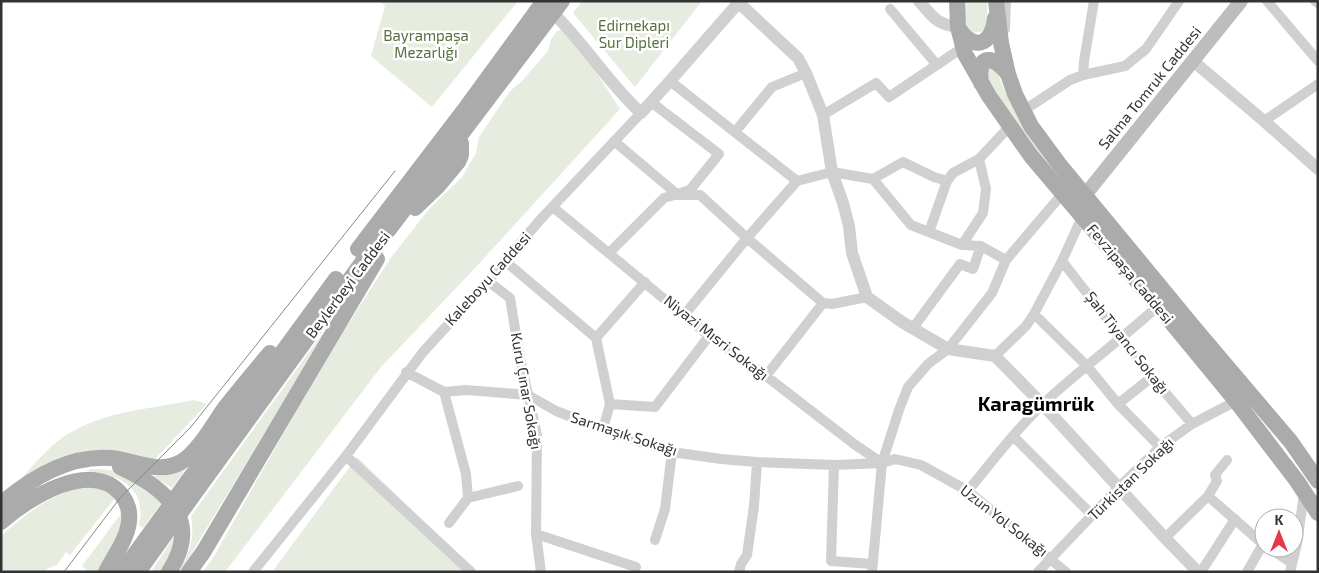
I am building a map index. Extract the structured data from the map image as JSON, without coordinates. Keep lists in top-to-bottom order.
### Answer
{
  "streets": {
    "main road": ["Salma Tomruk Caddesi", "Fevzipaşa Caddesi", "Beylerbeyi Caddesi"],
    "street": [
      "Kaleboyu Caddesi",
      "Niyazi Mısri Sokağı",
      "Şah Tiyancı Sokağı",
      "Kuru Çınar Sokağı",
      "Sarmaşık Sokağı",
      "Türkistan Sokağı",
      "Uzun Yol Sokağı"
    ]
  },
  "crossings": [
    ["Salma Tomruk Caddesi", "Fevzipaşa Caddesi"],
    ["Fevzipaşa Caddesi", "Türkistan Sokağı"],
    ["Kaleboyu Caddesi", "Niyazi Mısri Sokağı"],
    ["Kaleboyu Caddesi", "Kuru Çınar Sokağı"],
    ["Niyazi Mısri Sokağı", "Sarmaşık Sokağı"],
    ["Niyazi Mısri Sokağı", "Uzun Yol Sokağı"],
    ["Şah Tiyancı Sokağı", "Türkistan Sokağı"],
    ["Kuru Çınar Sokağı", "Sarmaşık Sokağı"],
    ["Sarmaşık Sokağı", "Uzun Yol Sokağı"],
    ["Türkistan Sokağı", "Uzun Yol Sokağı"]
  ],
  "districts": ["Karagümrük"],
  "parks": ["Edirnekapı Sur Dipleri", "Bayrampaşa Mezarlığı"],
  "north": "top"
}
